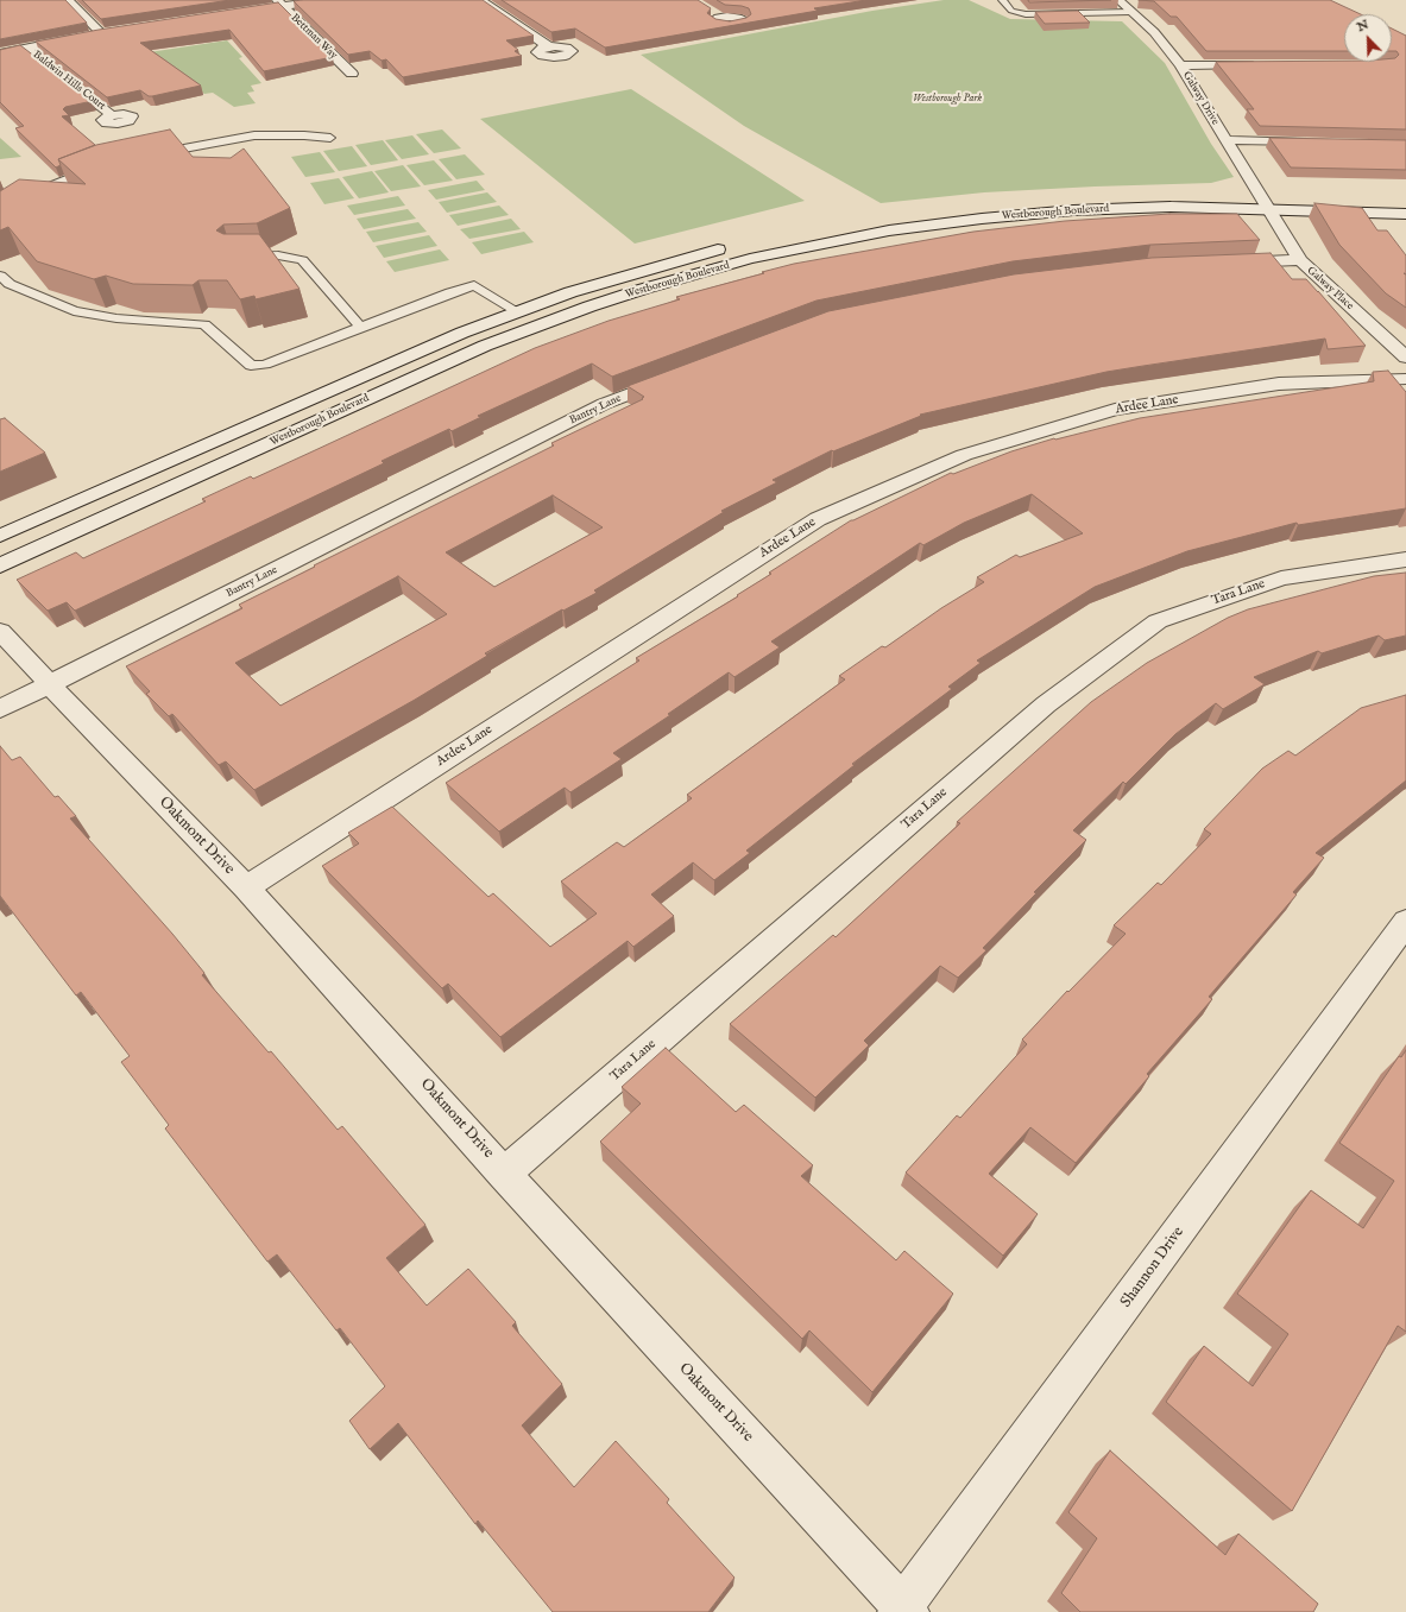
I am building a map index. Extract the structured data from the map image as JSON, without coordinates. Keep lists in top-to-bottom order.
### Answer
{
  "streets": {
    "street": [
      "Bettman Way",
      "Baldwin Hills Court",
      "Galway Drive",
      "Westborough Boulevard",
      "Galway Place",
      "Ardee Lane",
      "Bantry Lane",
      "Tara Lane",
      "Oakmont Drive",
      "Shannon Drive"
    ]
  },
  "crossings": [
    ["Galway Drive", "Westborough Boulevard"],
    ["Galway Drive", "Galway Place"],
    ["Westborough Boulevard", "Galway Place"],
    ["Ardee Lane", "Oakmont Drive"],
    ["Bantry Lane", "Oakmont Drive"],
    ["Tara Lane", "Oakmont Drive"],
    ["Oakmont Drive", "Shannon Drive"]
  ],
  "parks": ["Westborough Park"],
  "north": "top left"
}
